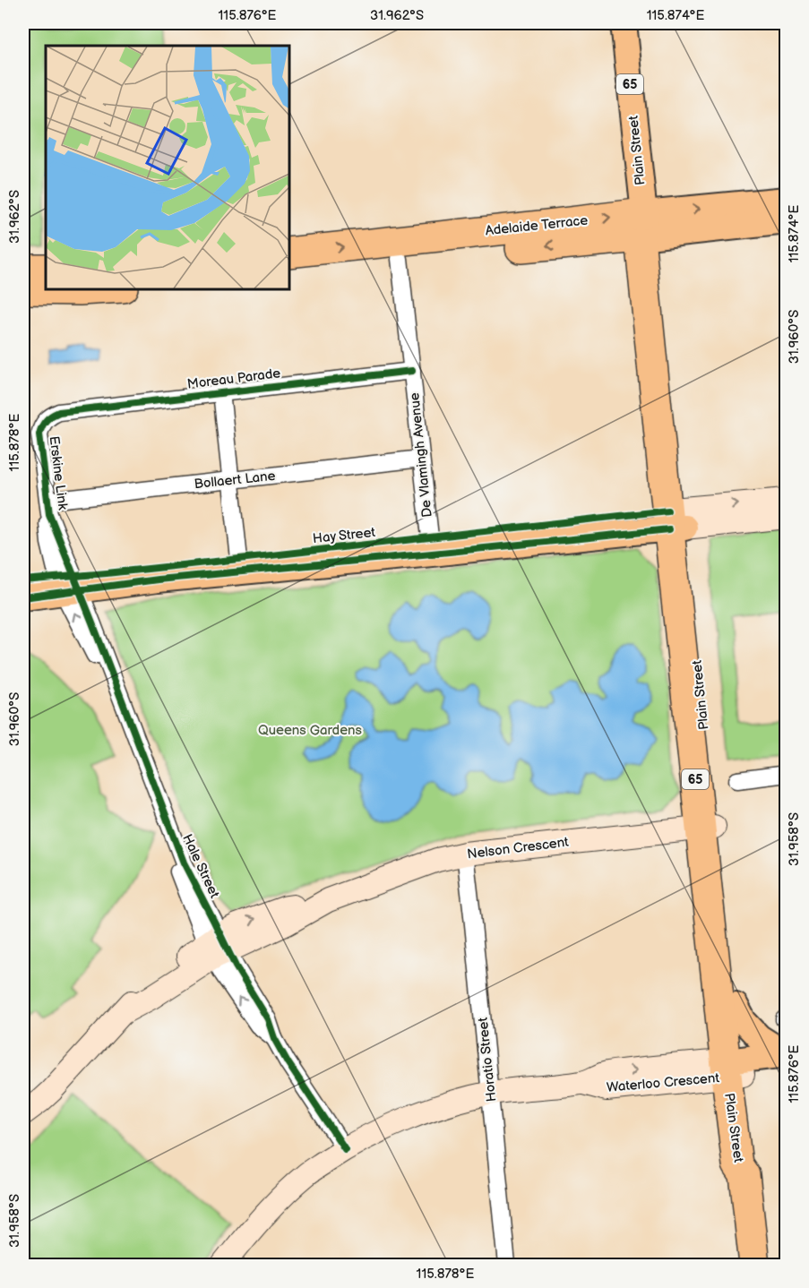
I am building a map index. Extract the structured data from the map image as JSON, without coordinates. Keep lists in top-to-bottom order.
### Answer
{
  "streets": {
    "highway": ["65", "Plain Street", "Adelaide Terrace"],
    "main road": ["Hay Street"],
    "street": [
      "Moreau Parade",
      "De Vlamingh Avenue",
      "Erskine Link",
      "Bollaert Lane",
      "Nelson Crescent",
      "Hale Street",
      "Horatio Street",
      "Waterloo Crescent"
    ]
  },
  "crossings": [
    ["Plain Street", "Adelaide Terrace"],
    ["Plain Street", "Hay Street"],
    ["Plain Street", "Nelson Crescent"],
    ["Plain Street", "Waterloo Crescent"],
    ["Adelaide Terrace", "De Vlamingh Avenue"],
    ["Moreau Parade", "De Vlamingh Avenue"],
    ["Moreau Parade", "Erskine Link"],
    ["De Vlamingh Avenue", "Bollaert Lane"],
    ["De Vlamingh Avenue", "Hay Street"],
    ["Erskine Link", "Bollaert Lane"],
    ["Erskine Link", "Hay Street"],
    ["Erskine Link", "Hale Street"],
    ["Hay Street", "Hale Street"],
    ["Nelson Crescent", "Hale Street"],
    ["Nelson Crescent", "Horatio Street"],
    ["Hale Street", "Waterloo Crescent"],
    ["Horatio Street", "Waterloo Crescent"]
  ],
  "parks": ["Queens Gardens"],
  "coordinates": [
    "115.876°E",
    "31.962°S",
    "115.874°E",
    "31.960°S",
    "115.878°E",
    "31.958°S"
  ]
}
